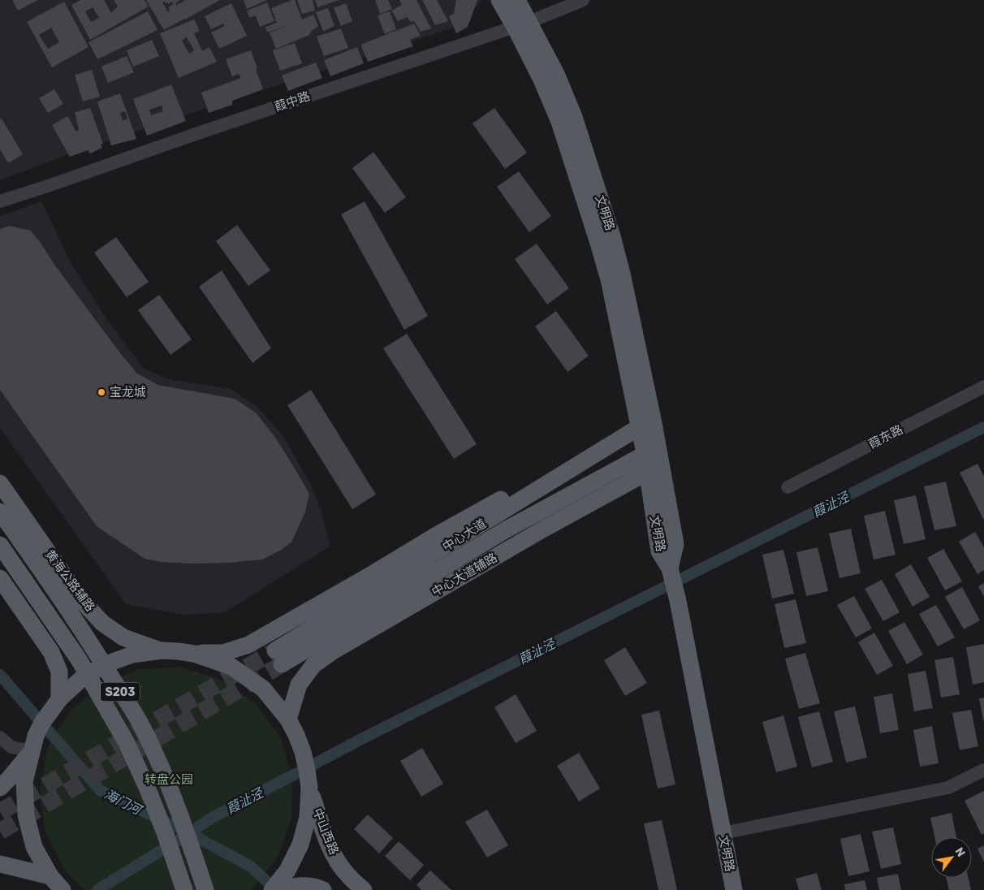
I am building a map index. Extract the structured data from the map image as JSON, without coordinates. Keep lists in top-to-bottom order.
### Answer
{
  "streets": {
    "main road": [
      "文明路",
      "中心大道",
      "中心大道辅路",
      "黄海公路辅路",
      "S203",
      "中山西路"
    ],
    "street": ["葭中路", "葭东路"]
  },
  "crossings": [
    ["葭中路", "文明路"],
    ["文明路", "中心大道"],
    ["文明路", "中心大道辅路"]
  ],
  "water": ["葭沚泾", "海门河"],
  "parks": ["转盘公园"],
  "places": ["宝龙城"],
  "north": "top right"
}
